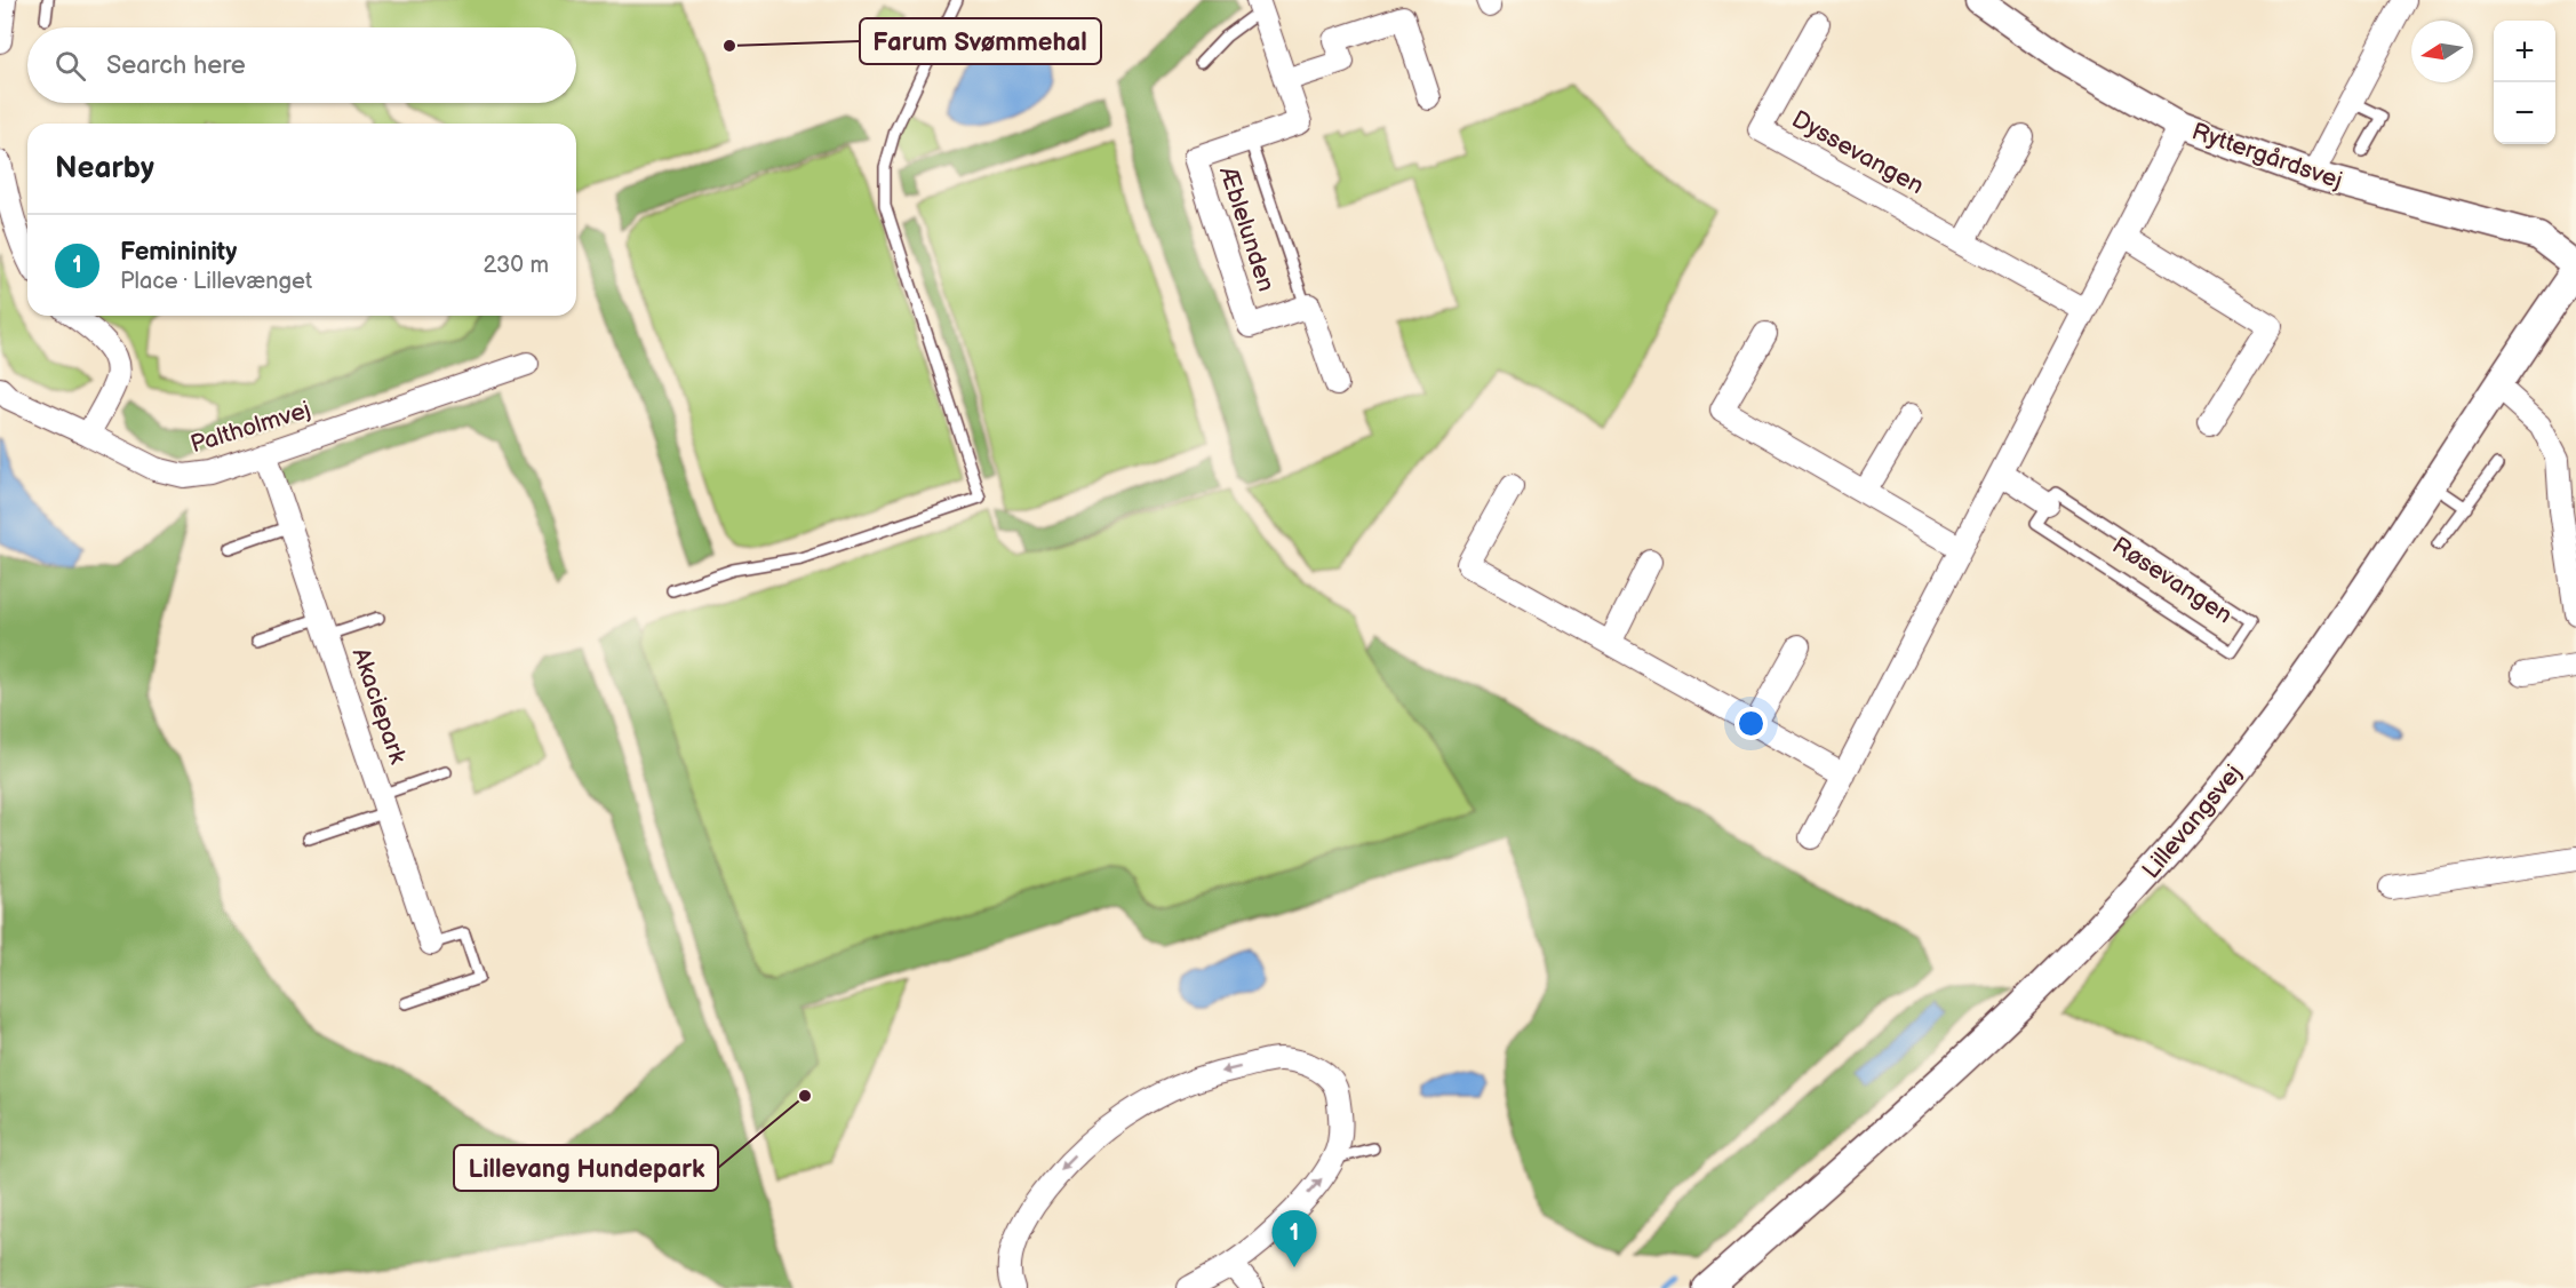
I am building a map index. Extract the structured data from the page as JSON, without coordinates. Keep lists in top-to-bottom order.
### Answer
{
  "streets": {
    "street": [
      "Dyssevangen",
      "Ryttergårdsvej",
      "Æblelunden",
      "Paltholmvej",
      "Akaciepark",
      "Lillevangsvej"
    ],
    "lane": ["Røsevangen"]
  },
  "crossings": [
    ["Ryttergårdsvej", "Lillevangsvej"],
    ["Paltholmvej", "Akaciepark"]
  ],
  "places": ["Farum Svømmehal", "Lillevang Hundepark"],
  "north": "left",
  "page": {
    "map_buttons": ["+", "−"],
    "search": "Search here",
    "heading": "Nearby",
    "list": [
      {
        "mark": "1",
        "name": "Femininity",
        "note": "Place · Lillevænget",
        "value": "230 m"
      }
    ],
    "pins": "1"
  }
}
